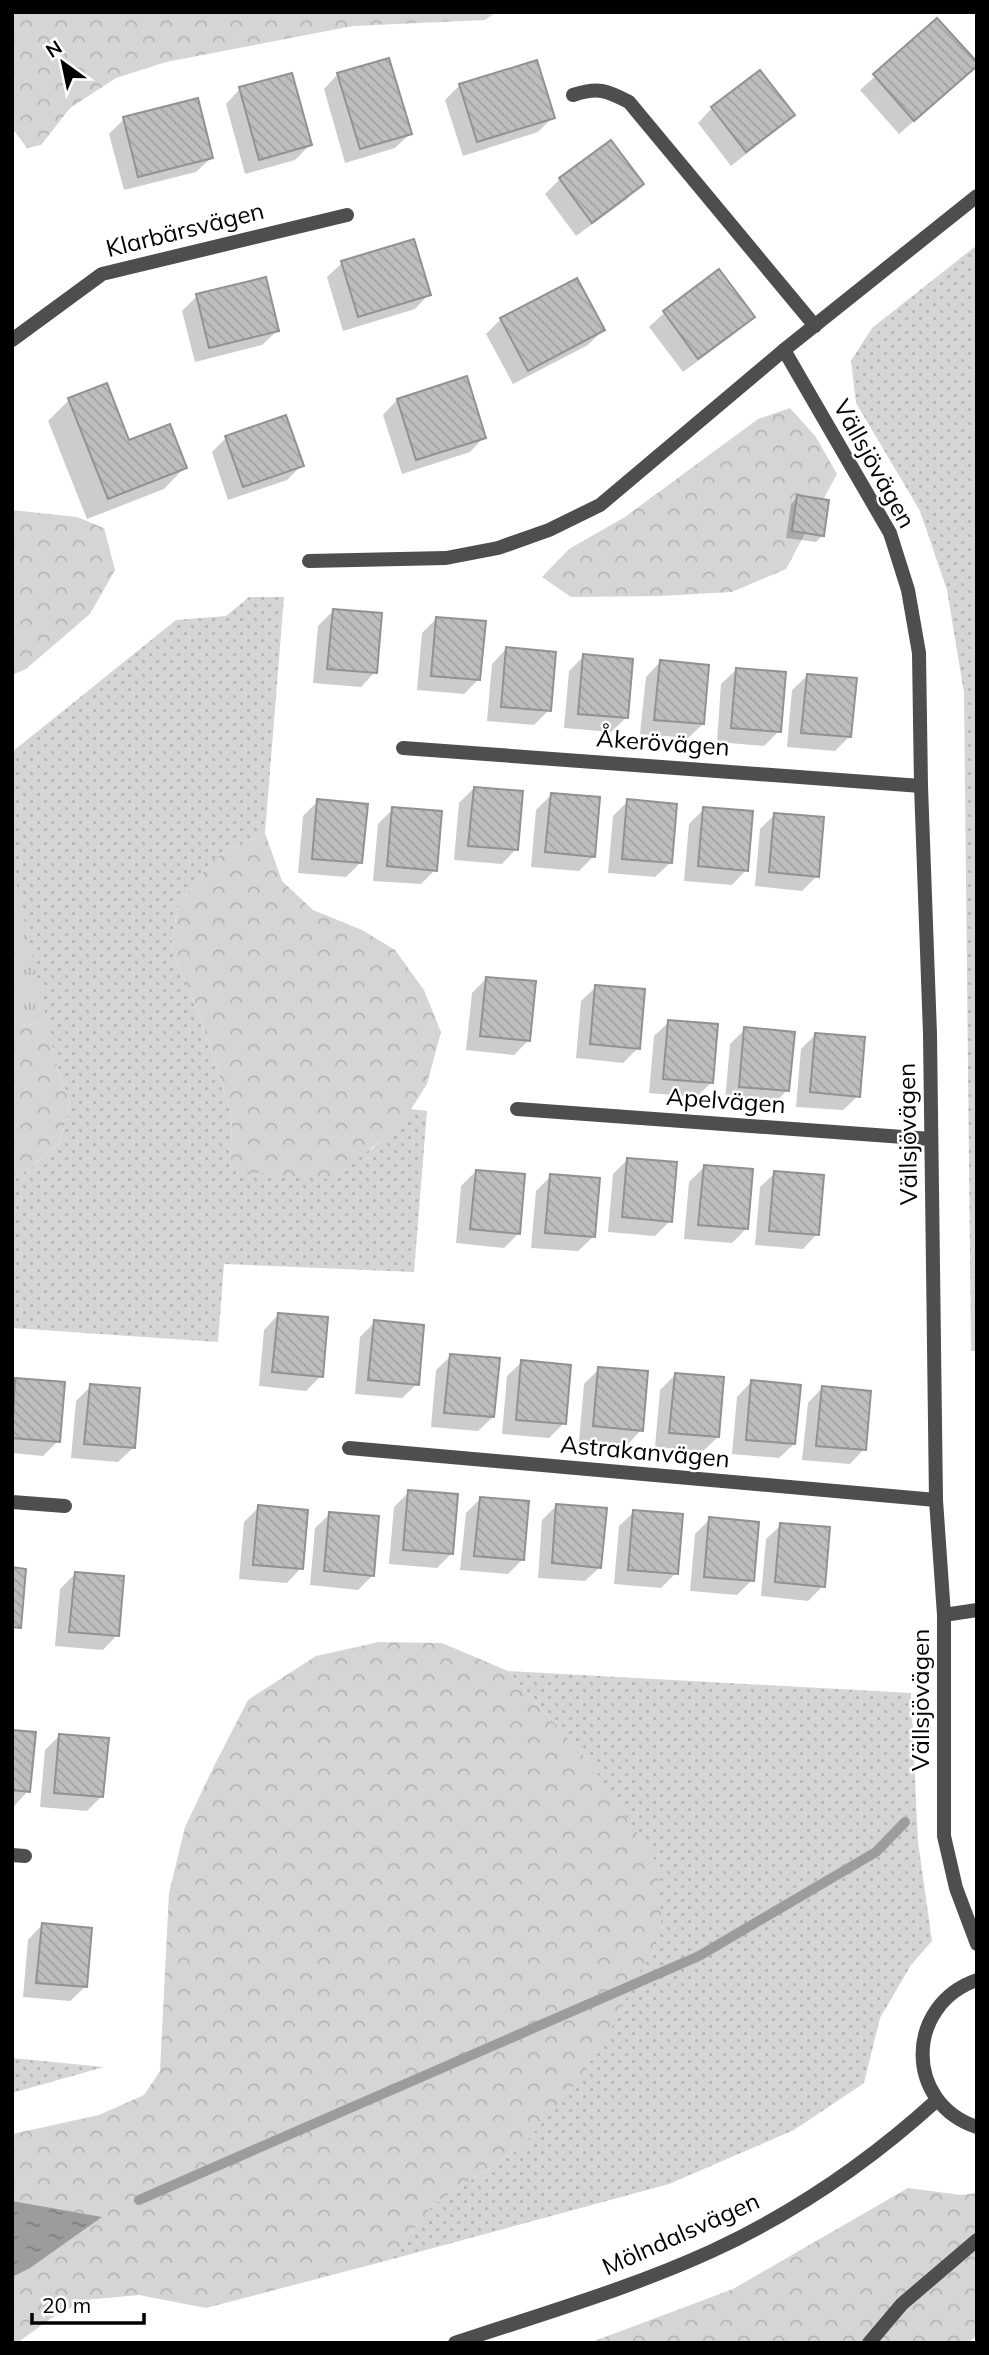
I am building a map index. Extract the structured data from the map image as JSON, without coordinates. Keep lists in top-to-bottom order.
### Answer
{
  "streets": {
    "street": [
      "Klarbärsvägen",
      "Vällsjövägen",
      "Åkerövägen",
      "Apelvägen",
      "Astrakanvägen",
      "Mölndalsvägen"
    ]
  },
  "crossings": [
    ["Vällsjövägen", "Åkerövägen"],
    ["Vällsjövägen", "Apelvägen"],
    ["Vällsjövägen", "Astrakanvägen"]
  ],
  "scale_bar": "20 m",
  "north": "top left"
}
